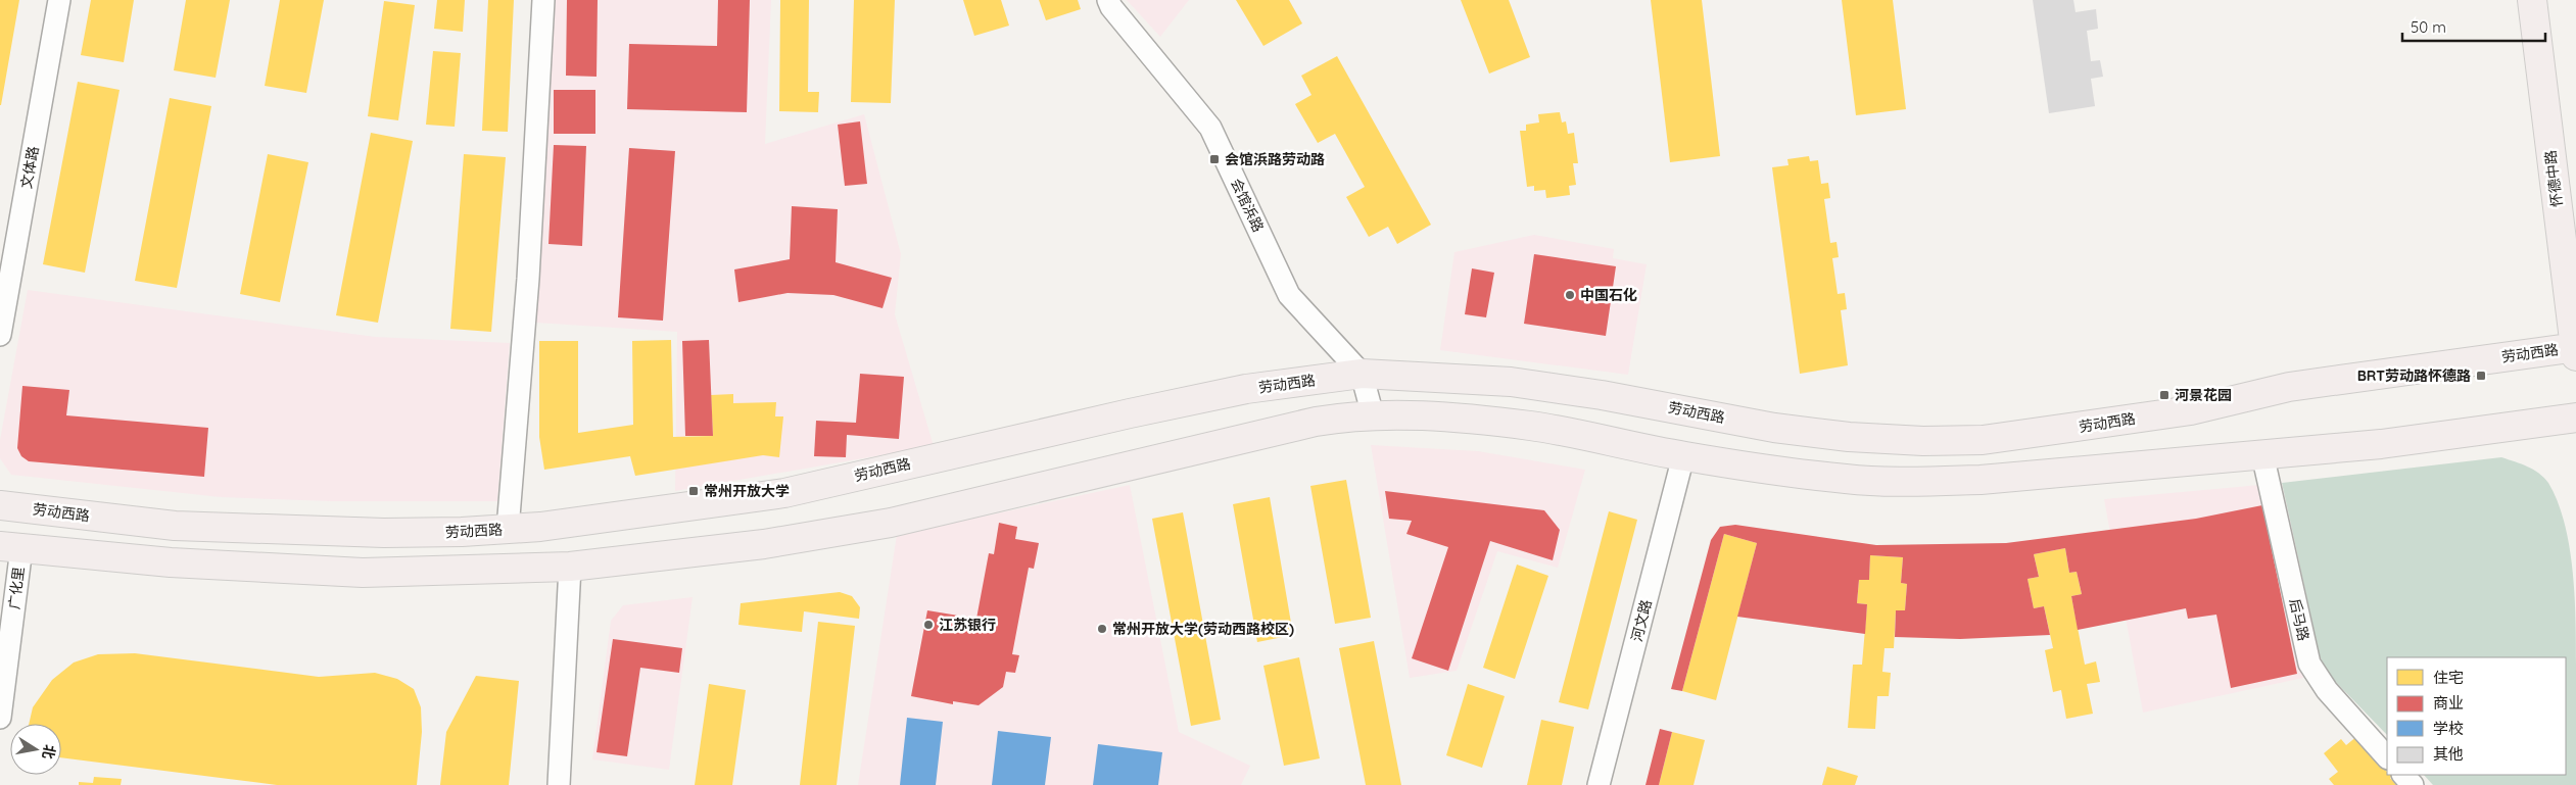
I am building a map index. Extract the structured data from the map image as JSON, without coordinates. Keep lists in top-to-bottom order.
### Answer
{
  "streets": {
    "main road": ["怀德中路", "劳动西路"],
    "street": [
      "文体路",
      "会馆浜路",
      "广化里",
      "后马路",
      "河文路"
    ]
  },
  "crossings": [
    ["怀德中路", "劳动西路"],
    ["会馆浜路", "劳动西路"]
  ],
  "places": {
    "transit": [
      "会馆浜路劳动路",
      "BRT劳动路怀德路",
      "河景花园",
      "常州开放大学"
    ],
    "other": ["中国石化", "江苏银行", "常州开放大学(劳动西路校区)"]
  },
  "legend": [
    "住宅",
    "商业",
    "学校",
    "其他"
  ],
  "scale_bar": "50 m",
  "north": "right"
}
